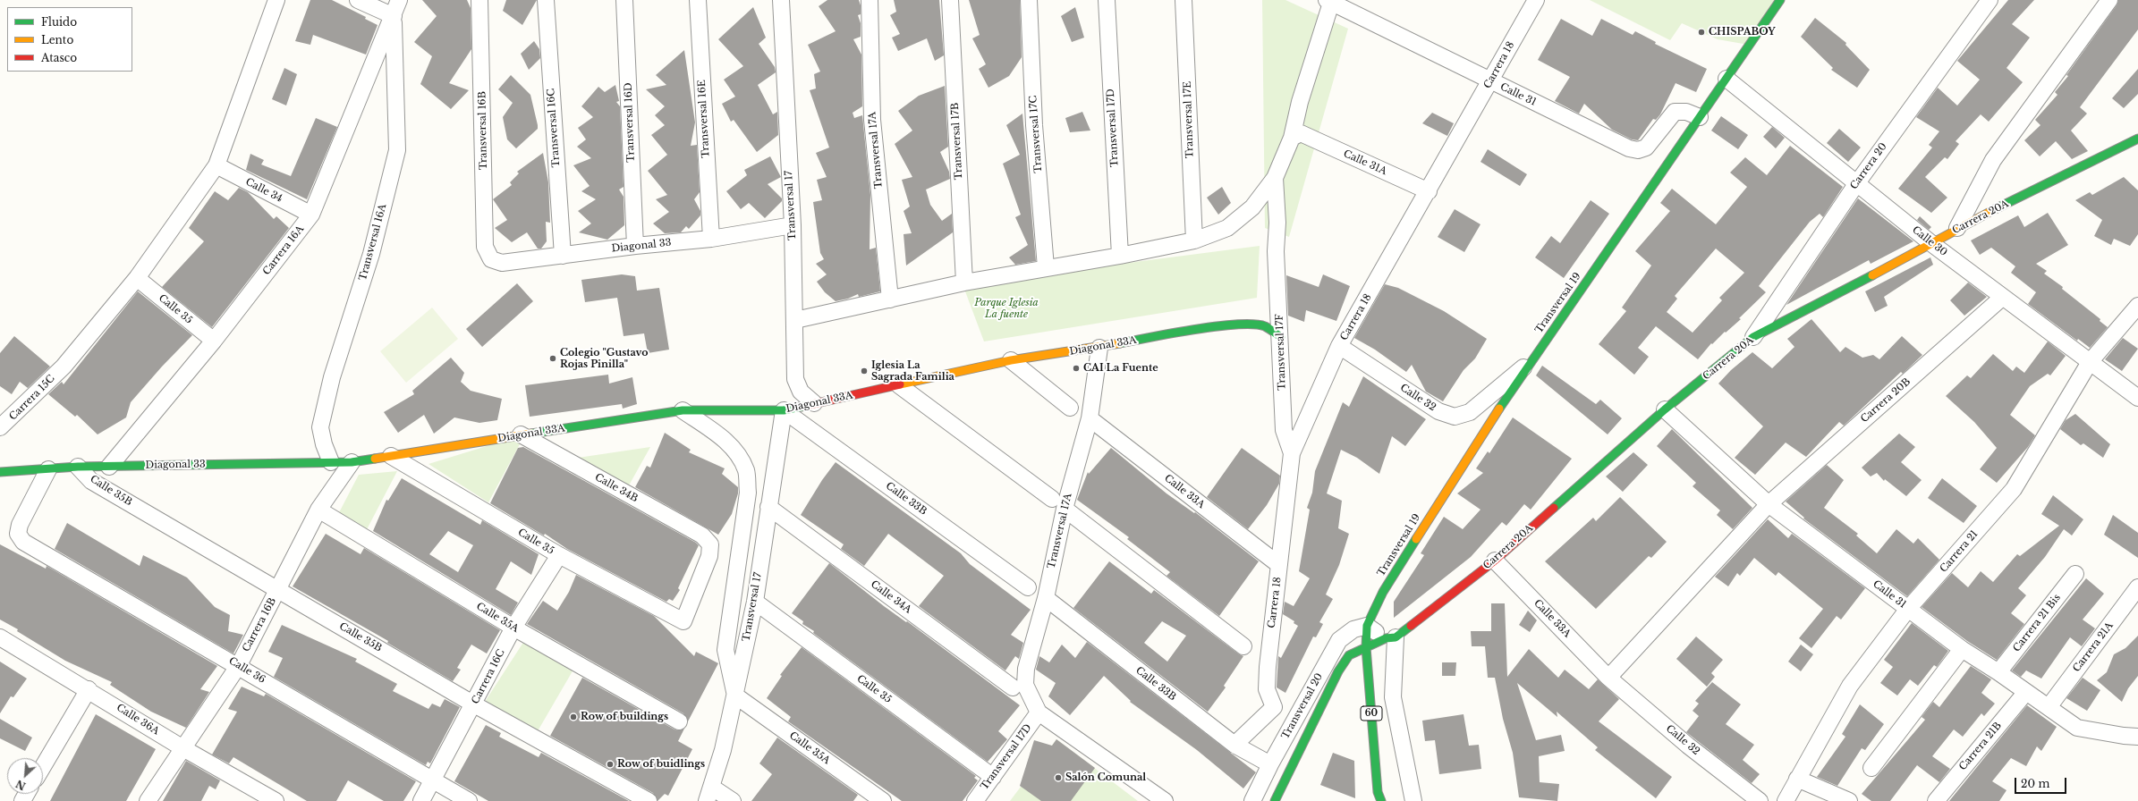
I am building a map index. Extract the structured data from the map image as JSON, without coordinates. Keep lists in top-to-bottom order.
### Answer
{
  "streets": {
    "street": [
      "Carrera 18",
      "Calle 31",
      "Transversal 16E",
      "Transversal 17E",
      "Transversal 16D",
      "Transversal 16C",
      "Transversal 17D",
      "Transversal 16B",
      "Transversal 17C",
      "Transversal 17B",
      "Transversal 17A",
      "Calle 31A",
      "Carrera 20",
      "Calle 34",
      "Transversal 17",
      "Carrera 20A",
      "Calle 30",
      "Transversal 16A",
      "Diagonal 33",
      "Carrera 16A",
      "Transversal 19",
      "Calle 35",
      "Diagonal 33A",
      "Transversal 17F",
      "Carrera 15C",
      "Calle 32",
      "Carrera 20B",
      "Calle 34B",
      "Calle 35B",
      "Calle 33A",
      "Calle 33B",
      "Carrera 21",
      "Calle 34A",
      "Calle 35A",
      "Carrera 21 Bis",
      "Carrera 16B",
      "Carrera 21A",
      "Calle 36",
      "Carrera 16C",
      "Transversal 20",
      "60",
      "Calle 36A",
      "Carrera 21B"
    ]
  },
  "crossings": [
    ["Carrera 18", "Calle 31"],
    ["Carrera 18", "Calle 31A"],
    ["Carrera 18", "Transversal 17F"],
    ["Carrera 18", "Calle 32"],
    ["Carrera 18", "Calle 33A"],
    ["Calle 31", "Carrera 20A"],
    ["Calle 31", "Transversal 19"],
    ["Calle 31", "Carrera 20B"],
    ["Calle 31", "Carrera 21"],
    ["Calle 31", "Carrera 21 Bis"],
    ["Calle 31", "Carrera 21A"],
    ["Calle 31", "Carrera 21B"],
    ["Transversal 16E", "Diagonal 33"],
    ["Transversal 16D", "Diagonal 33"],
    ["Transversal 16C", "Diagonal 33"],
    ["Transversal 17D", "Transversal 17A"],
    ["Transversal 17D", "Calle 35"],
    ["Transversal 16B", "Diagonal 33"],
    ["Transversal 17A", "Diagonal 33A"],
    ["Transversal 17A", "Calle 33A"],
    ["Transversal 17A", "Calle 33B"],
    ["Carrera 20", "Carrera 20A"],
    ["Carrera 20", "Calle 30"],
    ["Calle 34", "Carrera 16A"],
    ["Transversal 17", "Diagonal 33"],
    ["Transversal 17", "Calle 35"],
    ["Transversal 17", "Diagonal 33A"],
    ["Transversal 17", "Calle 33B"],
    ["Transversal 17", "Calle 34A"],
    ["Transversal 17", "Calle 35A"],
    ["Carrera 20A", "Calle 30"],
    ["Carrera 20A", "Calle 33A"],
    ["Carrera 20A", "Transversal 20"],
    ["Carrera 20A", "60"],
    ["Calle 30", "Transversal 19"],
    ["Calle 30", "Carrera 20B"],
    ["Calle 30", "Carrera 21"],
    ["Transversal 16A", "Diagonal 33"],
    ["Transversal 16A", "Carrera 16A"],
    ["Diagonal 33", "Carrera 16A"],
    ["Diagonal 33", "Diagonal 33A"],
    ["Diagonal 33", "Calle 35B"],
    ["Diagonal 33", "Carrera 16B"],
    ["Diagonal 33", "Calle 36"],
    ["Carrera 16A", "Calle 35"],
    ["Transversal 19", "Calle 32"],
    ["Transversal 19", "Transversal 20"],
    ["Transversal 19", "60"],
    ["Calle 35", "Diagonal 33A"],
    ["Calle 35", "Carrera 15C"],
    ["Calle 35", "Calle 34B"],
    ["Calle 35", "Carrera 16C"],
    ["Diagonal 33A", "Transversal 17F"],
    ["Diagonal 33A", "Calle 34B"],
    ["Diagonal 33A", "Calle 33B"],
    ["Diagonal 33A", "Carrera 16B"],
    ["Calle 32", "Calle 33A"],
    ["Calle 35B", "Carrera 16B"],
    ["Calle 35B", "Carrera 16C"],
    ["Calle 33B", "Transversal 20"],
    ["Calle 35A", "Carrera 16B"],
    ["Calle 35A", "Carrera 16C"],
    ["Carrera 16B", "Calle 36"],
    ["Carrera 16B", "Calle 36A"],
    ["Calle 36", "Carrera 16C"],
    ["Transversal 20", "60"]
  ],
  "parks": ["Parque Iglesia La fuente"],
  "places": [
    "CHISPABOY",
    "Colegio \"Gustavo Rojas Pinilla\"",
    "CAI La Fuente",
    "Iglesia La Sagrada Familia",
    "Row of buildings",
    "Row of buidlings",
    "Salón Comunal"
  ],
  "legend": ["Fluido", "Lento", "Atasco"],
  "scale_bar": "20 m",
  "north": "bottom left"
}
